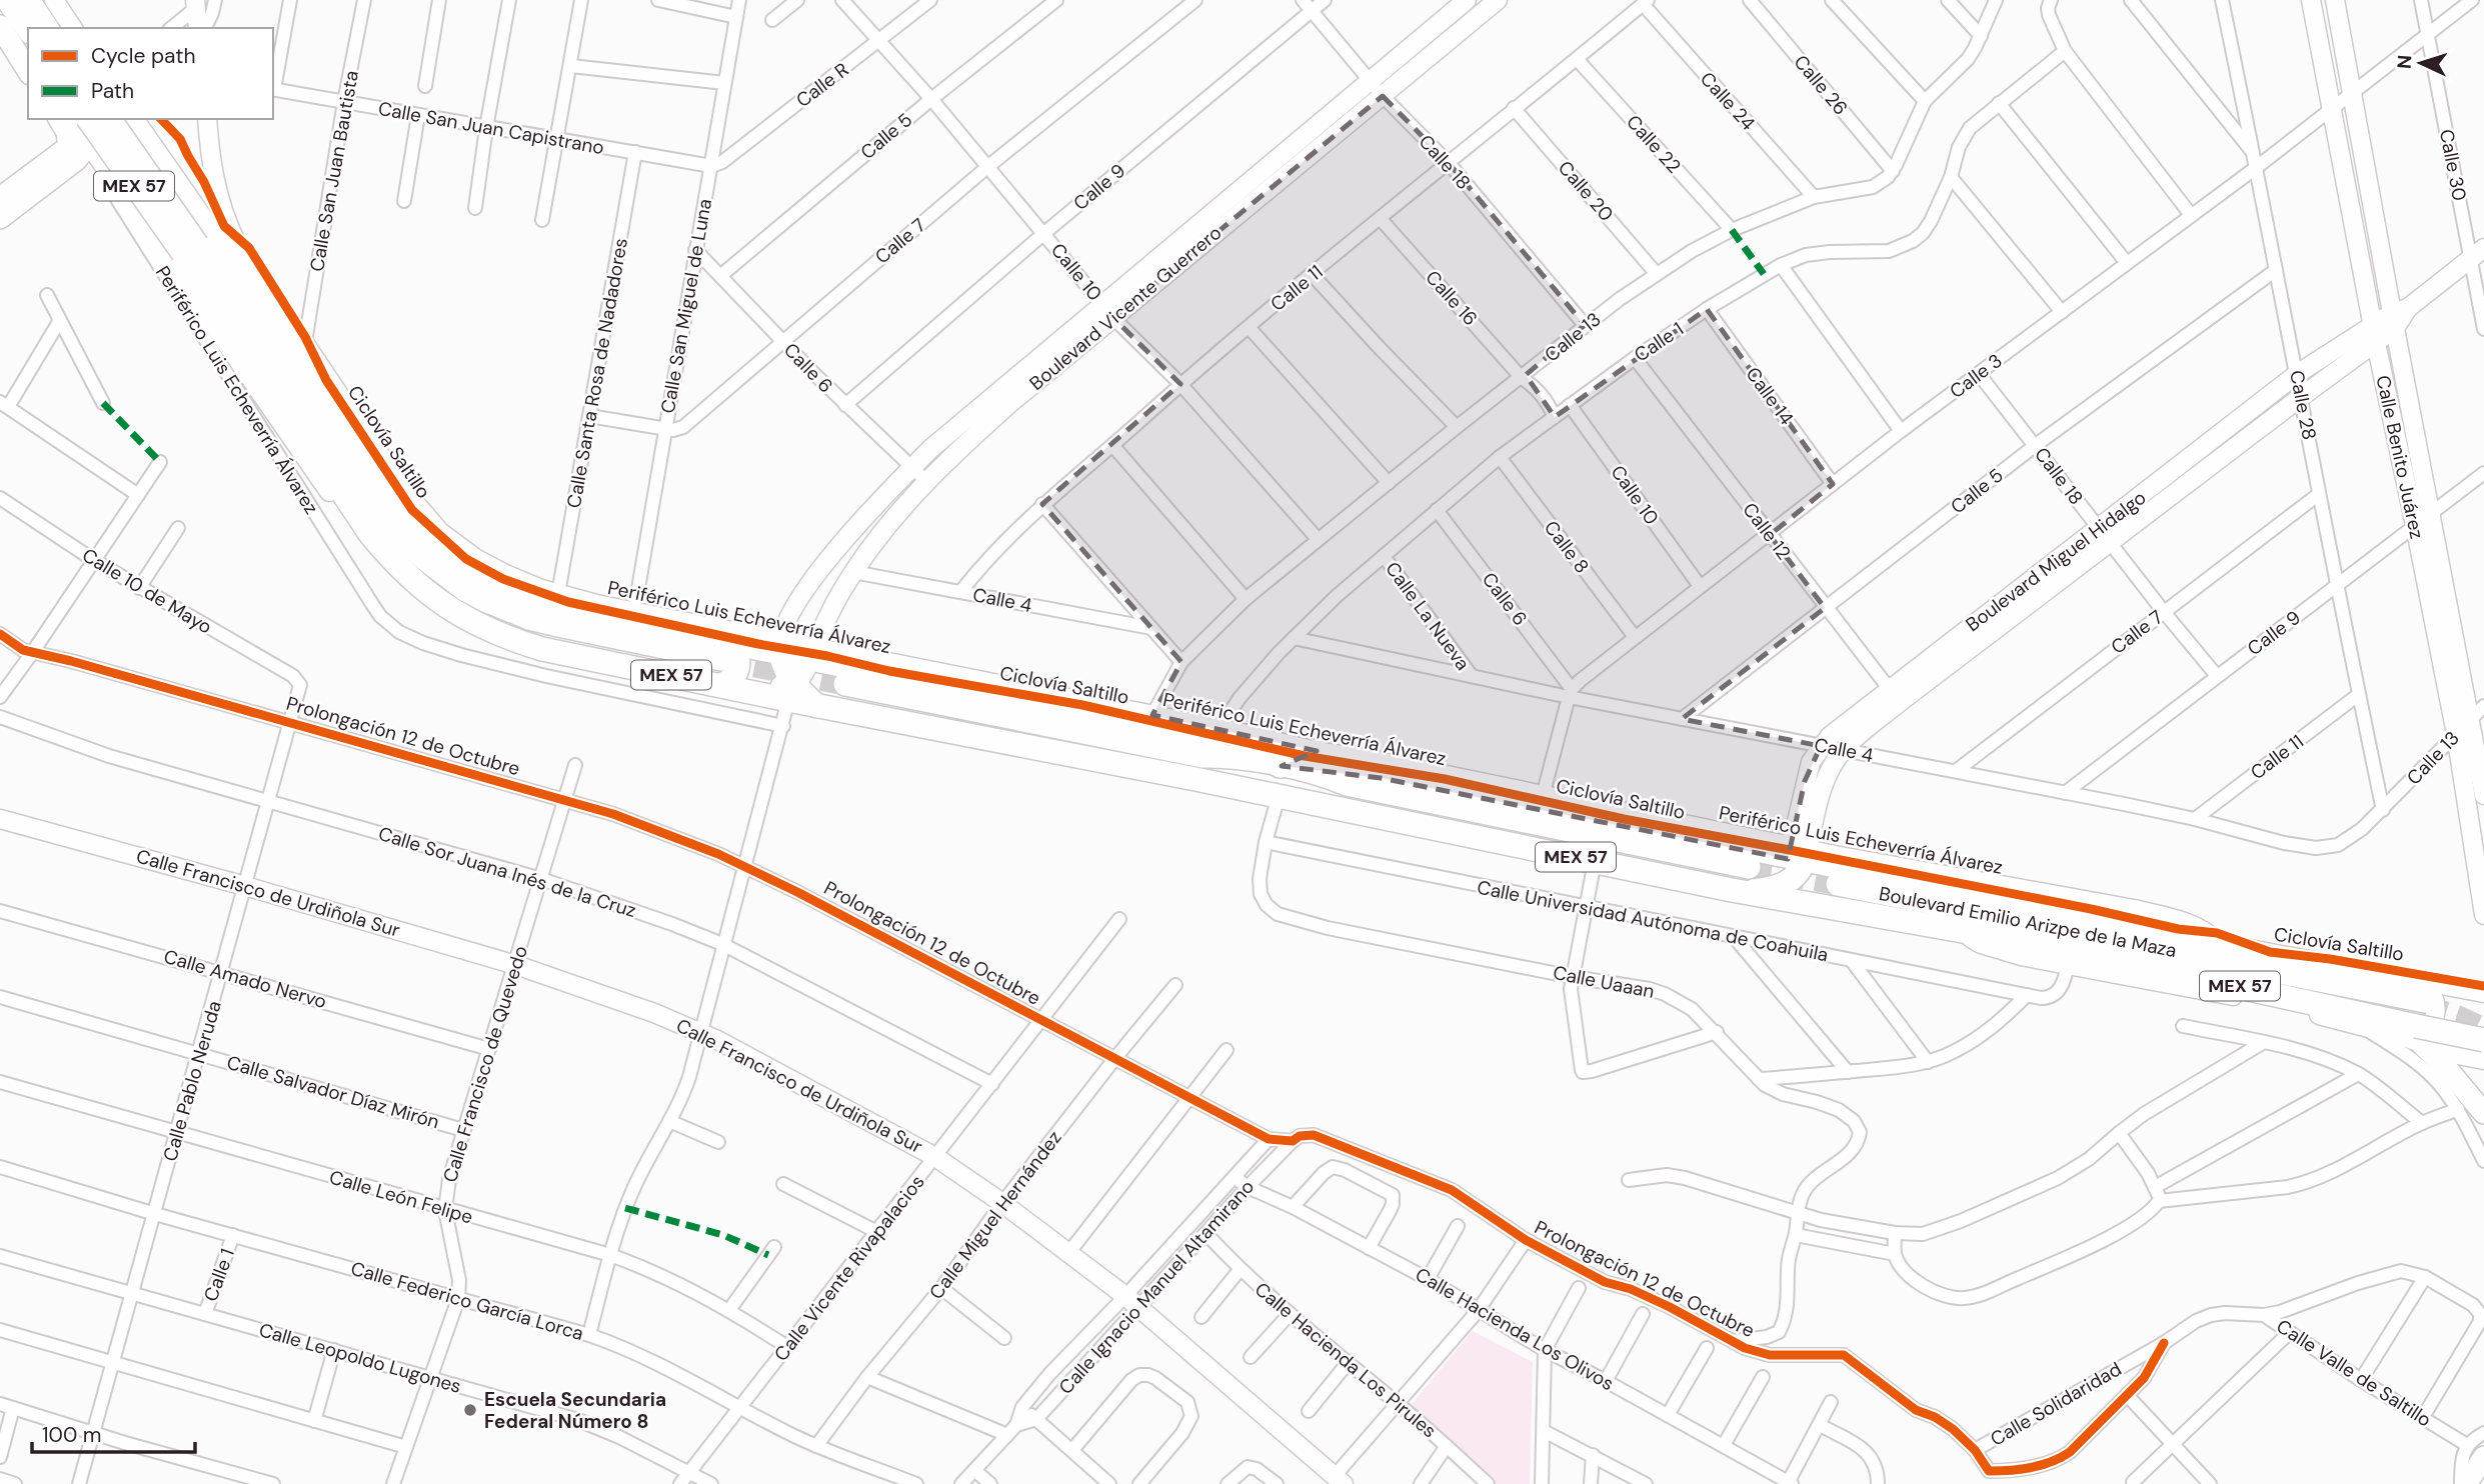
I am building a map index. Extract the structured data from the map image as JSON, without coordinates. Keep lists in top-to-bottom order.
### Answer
{
  "streets": {
    "highway": ["MEX 57", "Periférico Luis Echeverría Álvarez", "Boulevard Emilio Arizpe de la Maza"],
    "street": [
      "Calle R",
      "Calle 26",
      "Calle 24",
      "Calle San Juan Capistrano",
      "Calle 5",
      "Calle 22",
      "Calle 18",
      "Calle 30",
      "Calle San Juan Bautista",
      "Calle 9",
      "Calle 20",
      "Calle 7",
      "Calle 10",
      "Calle 11",
      "Calle 16",
      "Calle San Miguel de Luna",
      "Boulevard Vicente Guerrero",
      "Calle 13",
      "Calle 1",
      "Calle 6",
      "Calle Santa Rosa de Nadadores",
      "Calle 3",
      "Calle 14",
      "Calle 28",
      "Calle Benito Juárez",
      "Calle 12",
      "Calle 8",
      "Boulevard Miguel Hidalgo",
      "Calle 10 de Mayo",
      "Calle 4",
      "Calle La Nueva",
      "Prolongación 12 de Octubre",
      "Calle Sor Juana Inés de la Cruz",
      "Calle Francisco de Urdiñola Sur",
      "Calle Universidad Autónoma de Coahuila",
      "Calle Amado Nervo",
      "Calle Uaaan",
      "Calle Francisco de Quevedo",
      "Calle Pablo Neruda",
      "Calle Salvador Díaz Mirón",
      "Calle León Felipe",
      "Calle Miguel Hernández",
      "Calle Vicente Rivapalacios",
      "Calle Ignacio Manuel Altamirano",
      "Calle Federico García Lorca",
      "Calle Hacienda Los Olivos",
      "Calle Leopoldo Lugones",
      "Calle Hacienda Los Pirules",
      "Calle Valle de Saltillo",
      "Calle Solidaridad"
    ],
    "cycle path": ["Ciclovía Saltillo"]
  },
  "crossings": [
    ["Calle R", "Calle San Juan Capistrano"],
    ["Calle R", "Calle 10"],
    ["Calle R", "Calle San Miguel de Luna"],
    ["Calle 26", "Calle 13"],
    ["Calle 24", "Calle 11"],
    ["Calle 24", "Calle 13"],
    ["Calle San Juan Capistrano", "Calle San Juan Bautista"],
    ["Calle San Juan Capistrano", "Calle San Miguel de Luna"],
    ["Calle San Juan Capistrano", "Calle Santa Rosa de Nadadores"],
    ["Calle 5", "Calle 18"],
    ["Calle 5", "Calle 10"],
    ["Calle 5", "Calle 6"],
    ["Calle 5", "Calle 28"],
    ["Calle 5", "Calle 12"],
    ["Calle 5", "Calle 4"],
    ["Calle 22", "Calle 11"],
    ["Calle 22", "Calle 13"],
    ["Calle 18", "Calle 9"],
    ["Calle 18", "Calle 7"],
    ["Calle 18", "Calle 11"],
    ["Calle 18", "Boulevard Vicente Guerrero"],
    ["Calle 18", "Calle 13"],
    ["Calle 18", "Calle 3"],
    ["Calle 18", "Boulevard Miguel Hidalgo"],
    ["Calle 30", "Calle 3"],
    ["Calle 30", "Boulevard Miguel Hidalgo"],
    ["Calle San Juan Bautista", "Periférico Luis Echeverría Álvarez"],
    ["Calle 9", "Calle 10"],
    ["Calle 9", "Calle 6"],
    ["Calle 9", "Calle 28"],
    ["Calle 9", "Calle Benito Juárez"],
    ["Calle 9", "Calle 4"],
    ["Calle 20", "Calle 11"],
    ["Calle 20", "Calle 13"],
    ["Calle 7", "Calle 10"],
    ["Calle 7", "Calle San Miguel de Luna"],
    ["Calle 7", "Calle 6"],
    ["Calle 7", "Calle 28"],
    ["Calle 7", "Calle 4"],
    ["Calle 10", "Calle 11"],
    ["Calle 10", "Boulevard Vicente Guerrero"],
    ["Calle 10", "Calle 13"],
    ["Calle 10", "Calle 1"],
    ["Calle 10", "Calle 3"],
    ["Calle 11", "Calle 16"],
    ["Calle 11", "Calle 28"],
    ["Calle 11", "Calle 4"],
    ["Calle 16", "Calle 13"],
    ["Calle 16", "Calle 1"],
    ["Calle San Miguel de Luna", "Calle 6"],
    ["Calle San Miguel de Luna", "Periférico Luis Echeverría Álvarez"],
    ["Boulevard Vicente Guerrero", "Calle 6"],
    ["Boulevard Vicente Guerrero", "Periférico Luis Echeverría Álvarez"],
    ["Boulevard Vicente Guerrero", "Calle 4"],
    ["Calle 13", "Periférico Luis Echeverría Álvarez"],
    ["Calle 13", "Calle 28"],
    ["Calle 13", "Calle Benito Juárez"],
    ["Calle 13", "Calle 4"],
    ["Calle 1", "Calle 6"],
    ["Calle 1", "Periférico Luis Echeverría Álvarez"],
    ["Calle 1", "Calle 14"],
    ["Calle 1", "Calle 12"],
    ["Calle 1", "Calle 8"],
    ["Calle 1", "Calle 4"],
    ["Calle 1", "Calle La Nueva"],
    ["Calle 1", "Calle Federico García Lorca"],
    ["Calle 1", "Calle Leopoldo Lugones"],
    ["Calle 6", "Calle 3"],
    ["Calle 6", "Calle 4"],
    ["Calle Santa Rosa de Nadadores", "Periférico Luis Echeverría Álvarez"],
    ["Calle 3", "Calle 14"],
    ["Calle 3", "Calle 28"],
    ["Calle 3", "Calle Benito Juárez"],
    ["Calle 3", "Calle 12"],
    ["Calle 3", "Calle 8"],
    ["Calle 3", "Calle 4"],
    ["Periférico Luis Echeverría Álvarez", "Boulevard Miguel Hidalgo"],
    ["Periférico Luis Echeverría Álvarez", "Calle Universidad Autónoma de Coahuila"],
    ["Periférico Luis Echeverría Álvarez", "Boulevard Emilio Arizpe de la Maza"],
    ["Periférico Luis Echeverría Álvarez", "Calle Uaaan"],
    ["Calle 28", "Boulevard Miguel Hidalgo"],
    ["Calle 28", "Calle 4"],
    ["Calle Benito Juárez", "Boulevard Miguel Hidalgo"],
    ["Calle 12", "Boulevard Miguel Hidalgo"],
    ["Boulevard Miguel Hidalgo", "Calle 4"],
    ["Calle 10 de Mayo", "Calle Pablo Neruda"],
    ["Calle 4", "Calle La Nueva"],
    ["Prolongación 12 de Octubre", "Calle Uaaan"],
    ["Prolongación 12 de Octubre", "Calle Francisco de Quevedo"],
    ["Prolongación 12 de Octubre", "Calle Pablo Neruda"],
    ["Prolongación 12 de Octubre", "Calle Miguel Hernández"],
    ["Prolongación 12 de Octubre", "Calle Vicente Rivapalacios"],
    ["Prolongación 12 de Octubre", "Calle Ignacio Manuel Altamirano"],
    ["Prolongación 12 de Octubre", "Calle Solidaridad"],
    ["Calle Sor Juana Inés de la Cruz", "Calle Francisco de Quevedo"],
    ["Calle Sor Juana Inés de la Cruz", "Calle Pablo Neruda"],
    ["Calle Sor Juana Inés de la Cruz", "Calle Vicente Rivapalacios"],
    ["Calle Francisco de Urdiñola Sur", "Calle Francisco de Quevedo"],
    ["Calle Francisco de Urdiñola Sur", "Calle Pablo Neruda"],
    ["Calle Francisco de Urdiñola Sur", "Calle Miguel Hernández"],
    ["Calle Francisco de Urdiñola Sur", "Calle Vicente Rivapalacios"],
    ["Calle Francisco de Urdiñola Sur", "Calle Ignacio Manuel Altamirano"],
    ["Calle Universidad Autónoma de Coahuila", "Calle Uaaan"],
    ["Calle Amado Nervo", "Calle Francisco de Quevedo"],
    ["Calle Amado Nervo", "Calle Pablo Neruda"],
    ["Calle Francisco de Quevedo", "Calle Salvador Díaz Mirón"],
    ["Calle Francisco de Quevedo", "Calle León Felipe"],
    ["Calle Francisco de Quevedo", "Calle Federico García Lorca"],
    ["Calle Francisco de Quevedo", "Calle Leopoldo Lugones"],
    ["Calle Pablo Neruda", "Calle Salvador Díaz Mirón"],
    ["Calle Pablo Neruda", "Calle León Felipe"],
    ["Calle Pablo Neruda", "Calle Federico García Lorca"],
    ["Calle Pablo Neruda", "Calle Leopoldo Lugones"],
    ["Calle León Felipe", "Calle Vicente Rivapalacios"],
    ["Calle Miguel Hernández", "Calle Federico García Lorca"],
    ["Calle Vicente Rivapalacios", "Calle Federico García Lorca"],
    ["Calle Vicente Rivapalacios", "Calle Leopoldo Lugones"],
    ["Calle Ignacio Manuel Altamirano", "Calle Hacienda Los Olivos"],
    ["Calle Ignacio Manuel Altamirano", "Calle Hacienda Los Pirules"],
    ["Calle Valle de Saltillo", "Calle Solidaridad"]
  ],
  "places": ["Escuela Secundaria Federal Número 8"],
  "legend": ["Cycle path", "Path"],
  "scale_bar": "100 m",
  "north": "left"
}
